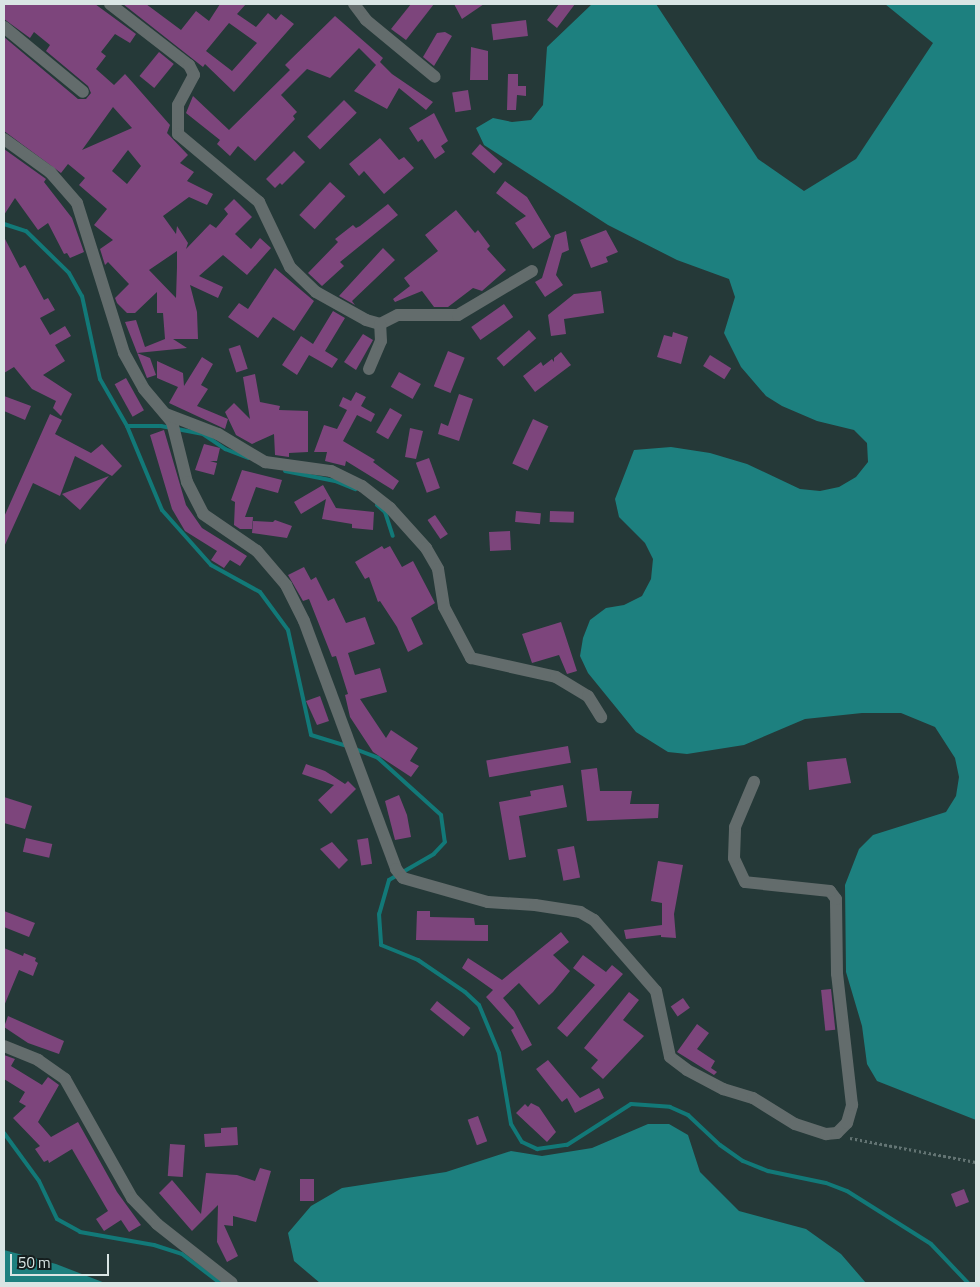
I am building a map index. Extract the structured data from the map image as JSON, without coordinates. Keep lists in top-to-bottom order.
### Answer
{
  "scale_bar": "50 m"
}
